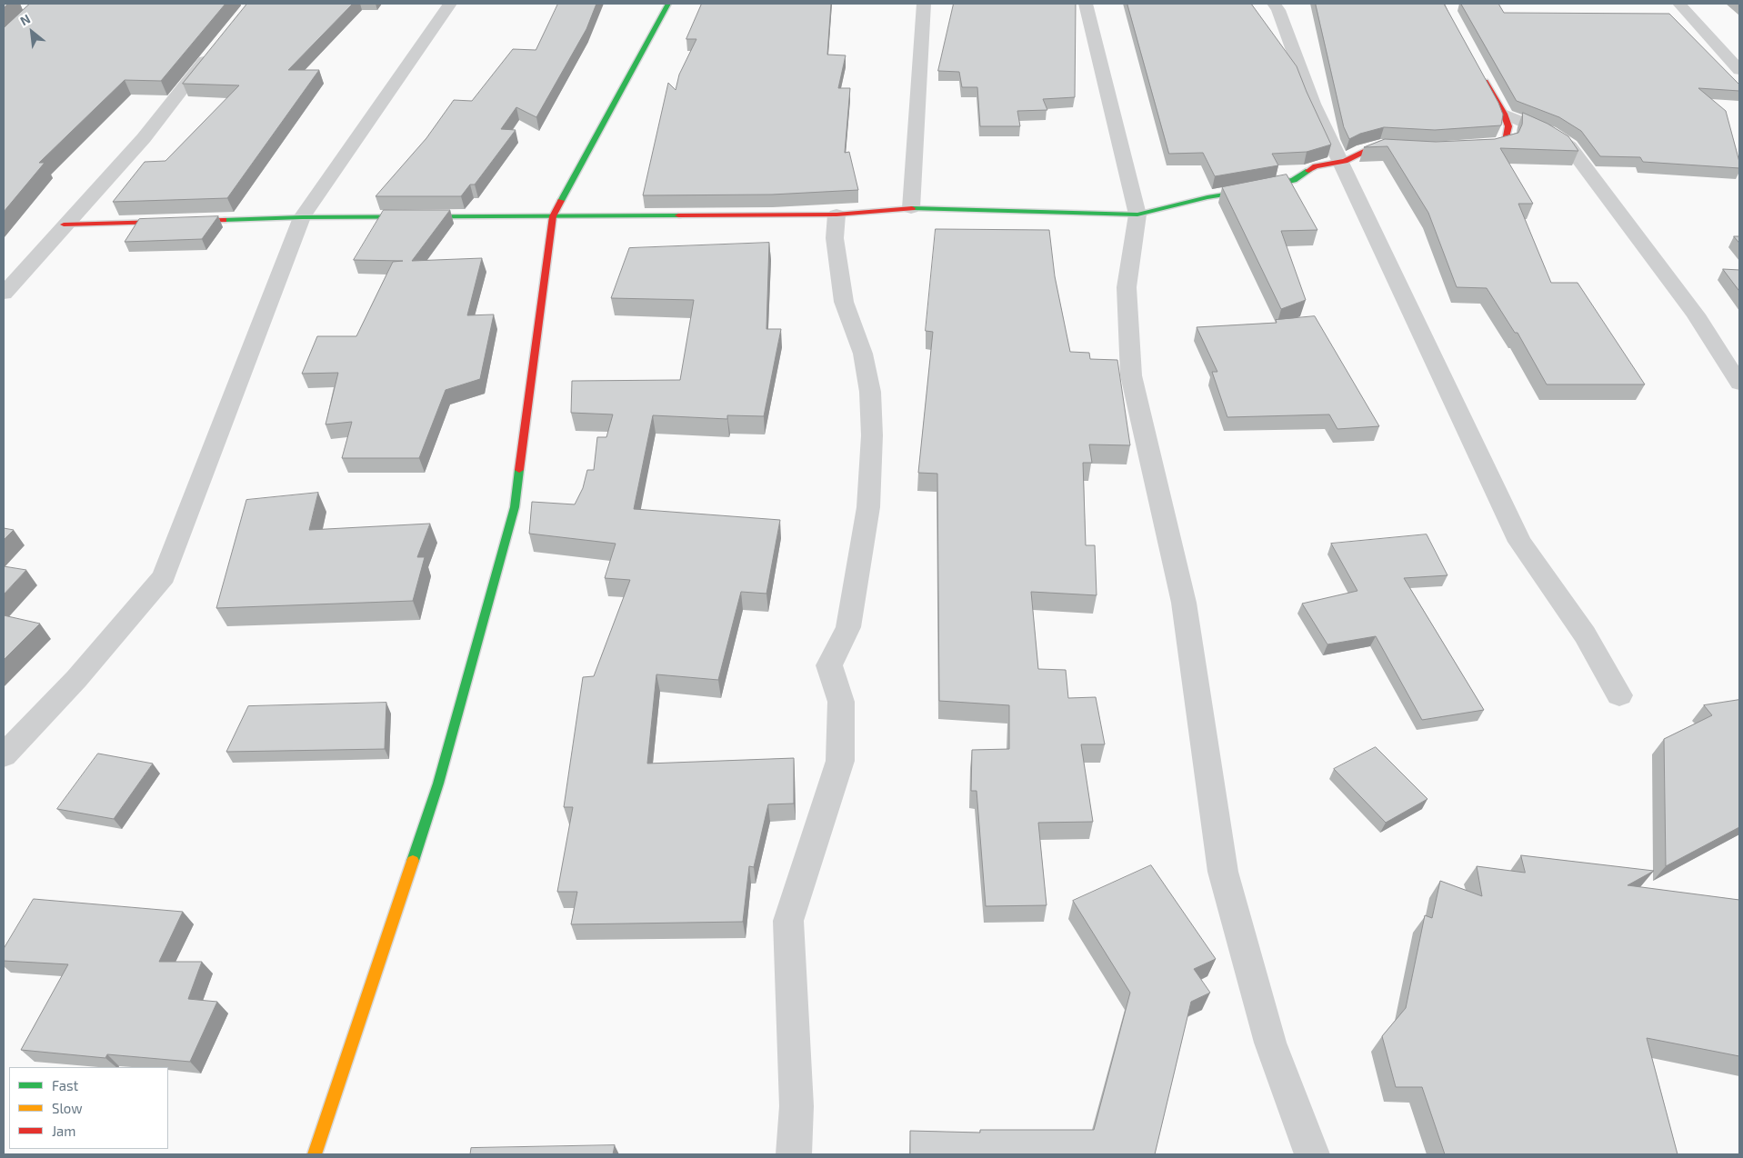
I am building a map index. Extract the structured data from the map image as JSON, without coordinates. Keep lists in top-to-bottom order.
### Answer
{
  "legend": ["Fast", "Slow", "Jam"],
  "north": "top left"
}
